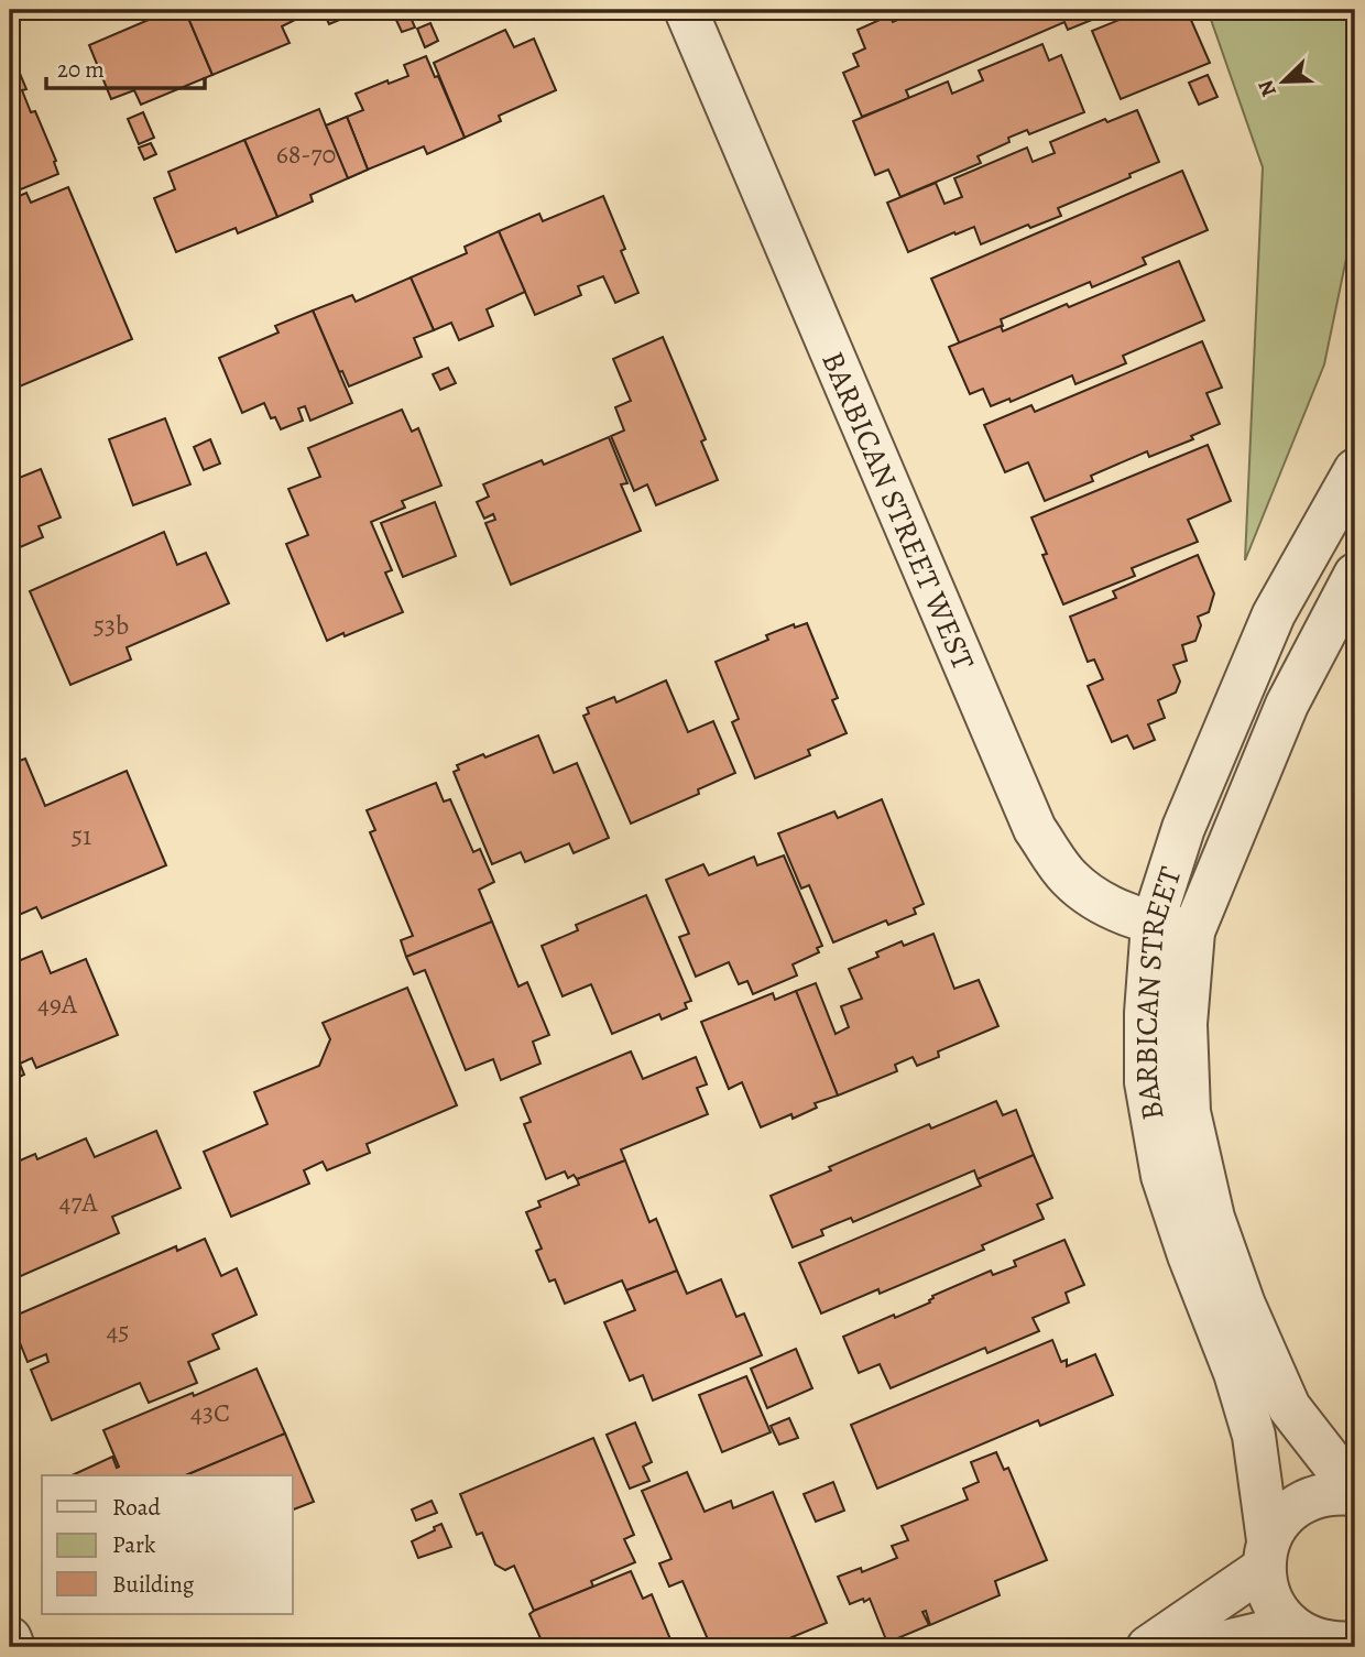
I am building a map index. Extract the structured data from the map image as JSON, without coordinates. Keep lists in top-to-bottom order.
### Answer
{
  "streets": {
    "street": ["BARBICAN STREET WEST", "BARBICAN STREET"]
  },
  "crossings": [
    ["BARBICAN STREET WEST", "BARBICAN STREET"]
  ],
  "house_numbers": [
    "68-70",
    "53b",
    "51",
    "49A",
    "47A",
    "45",
    "43C"
  ],
  "legend": ["Road", "Park", "Building"],
  "scale_bar": "20 m",
  "north": "bottom left"
}
